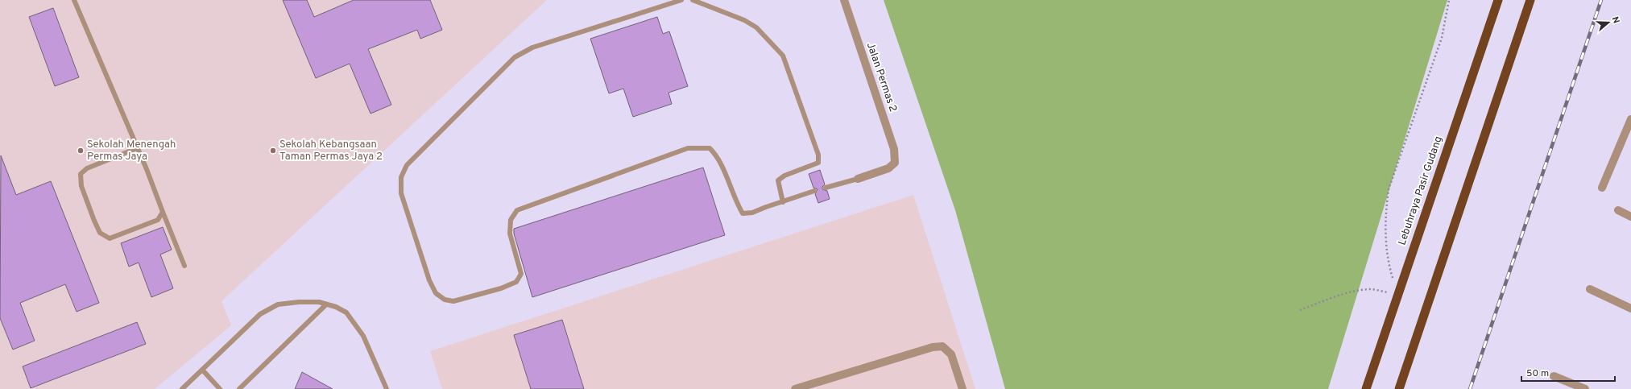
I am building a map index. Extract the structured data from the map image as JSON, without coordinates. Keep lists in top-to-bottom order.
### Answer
{
  "streets": {
    "highway": ["Lebuhraya Pasir Gudang"],
    "street": ["Jalan Permas 2"]
  },
  "places": ["Sekolah Menengah Permas Jaya", "Sekolah Kebangsaan Taman Permas Jaya 2"],
  "scale_bar": "50 m",
  "north": "right"
}
